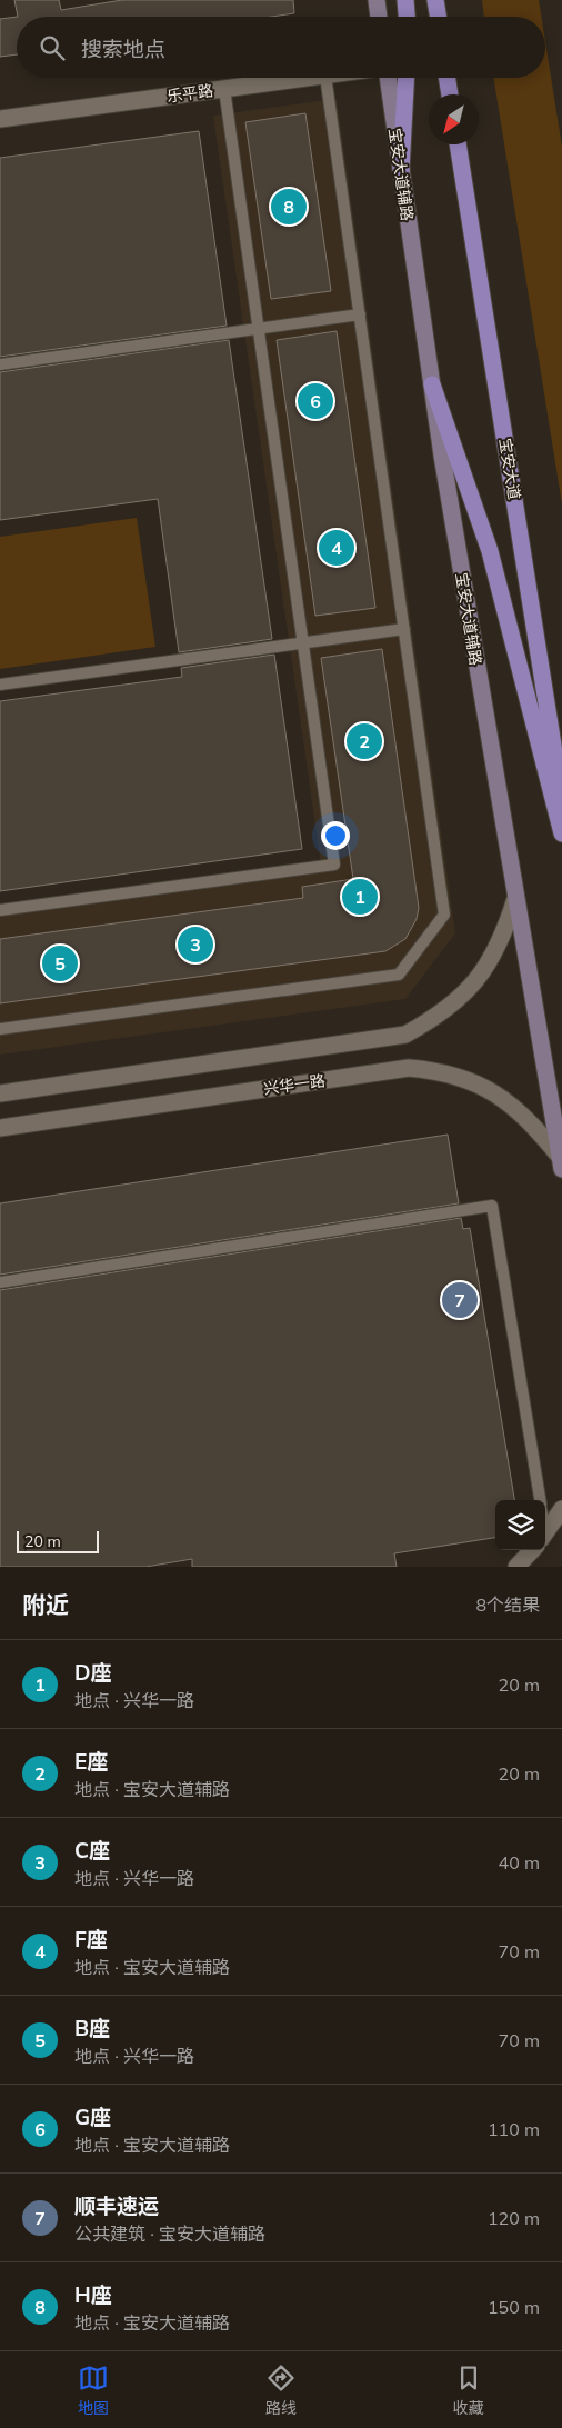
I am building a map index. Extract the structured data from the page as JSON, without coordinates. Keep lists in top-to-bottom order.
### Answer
{
  "streets": {
    "main road": ["宝安大道辅路", "宝安大道"],
    "street": ["乐平路", "兴华一路"]
  },
  "crossings": [
    ["宝安大道辅路", "兴华一路"]
  ],
  "scale_bar": "20 m",
  "north": "bottom left",
  "page": {
    "search": "搜索地点",
    "pins": [
      "8",
      "6",
      "4",
      "2",
      "1",
      "3",
      "5",
      "7"
    ],
    "scale": "20 m",
    "heading": ["附近", "8个结果"],
    "list": [
      {
        "mark": "1",
        "name": "D座",
        "note": "地点 · 兴华一路",
        "value": "20 m"
      },
      {
        "mark": "2",
        "name": "E座",
        "note": "地点 · 宝安大道辅路",
        "value": "20 m"
      },
      {
        "mark": "3",
        "name": "C座",
        "note": "地点 · 兴华一路",
        "value": "40 m"
      },
      {
        "mark": "4",
        "name": "F座",
        "note": "地点 · 宝安大道辅路",
        "value": "70 m"
      },
      {
        "mark": "5",
        "name": "B座",
        "note": "地点 · 兴华一路",
        "value": "70 m"
      },
      {
        "mark": "6",
        "name": "G座",
        "note": "地点 · 宝安大道辅路",
        "value": "110 m"
      },
      {
        "mark": "7",
        "name": "顺丰速运",
        "note": "公共建筑 · 宝安大道辅路",
        "value": "120 m"
      },
      {
        "mark": "8",
        "name": "H座",
        "note": "地点 · 宝安大道辅路",
        "value": "150 m"
      }
    ],
    "nav": ["地图", "路线", "收藏"]
  }
}
